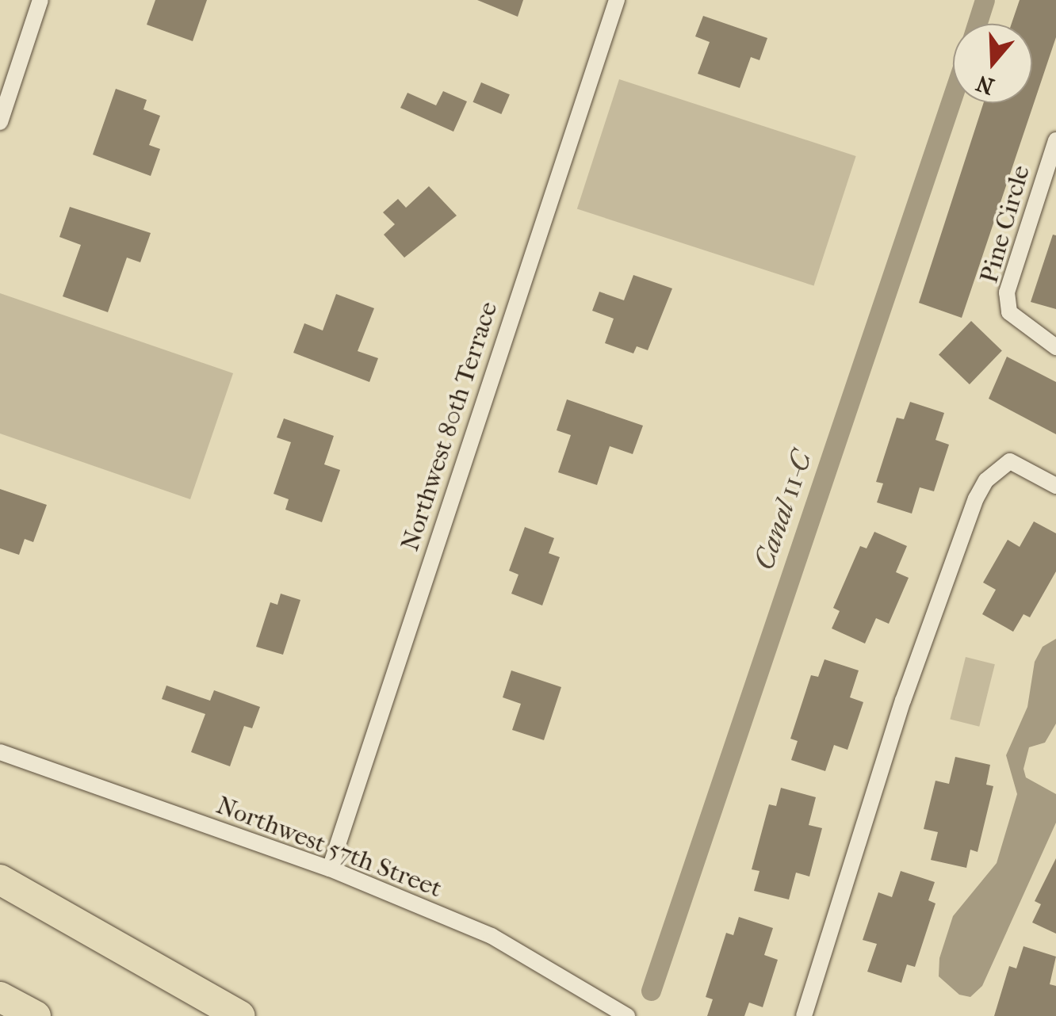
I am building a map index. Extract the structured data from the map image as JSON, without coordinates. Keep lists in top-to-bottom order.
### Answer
{
  "streets": {
    "street": ["Pine Circle", "Northwest 80th Terrace", "Northwest 57th Street"]
  },
  "crossings": [
    ["Northwest 80th Terrace", "Northwest 57th Street"]
  ],
  "water": ["Canal 11-C"],
  "north": "bottom"
}
